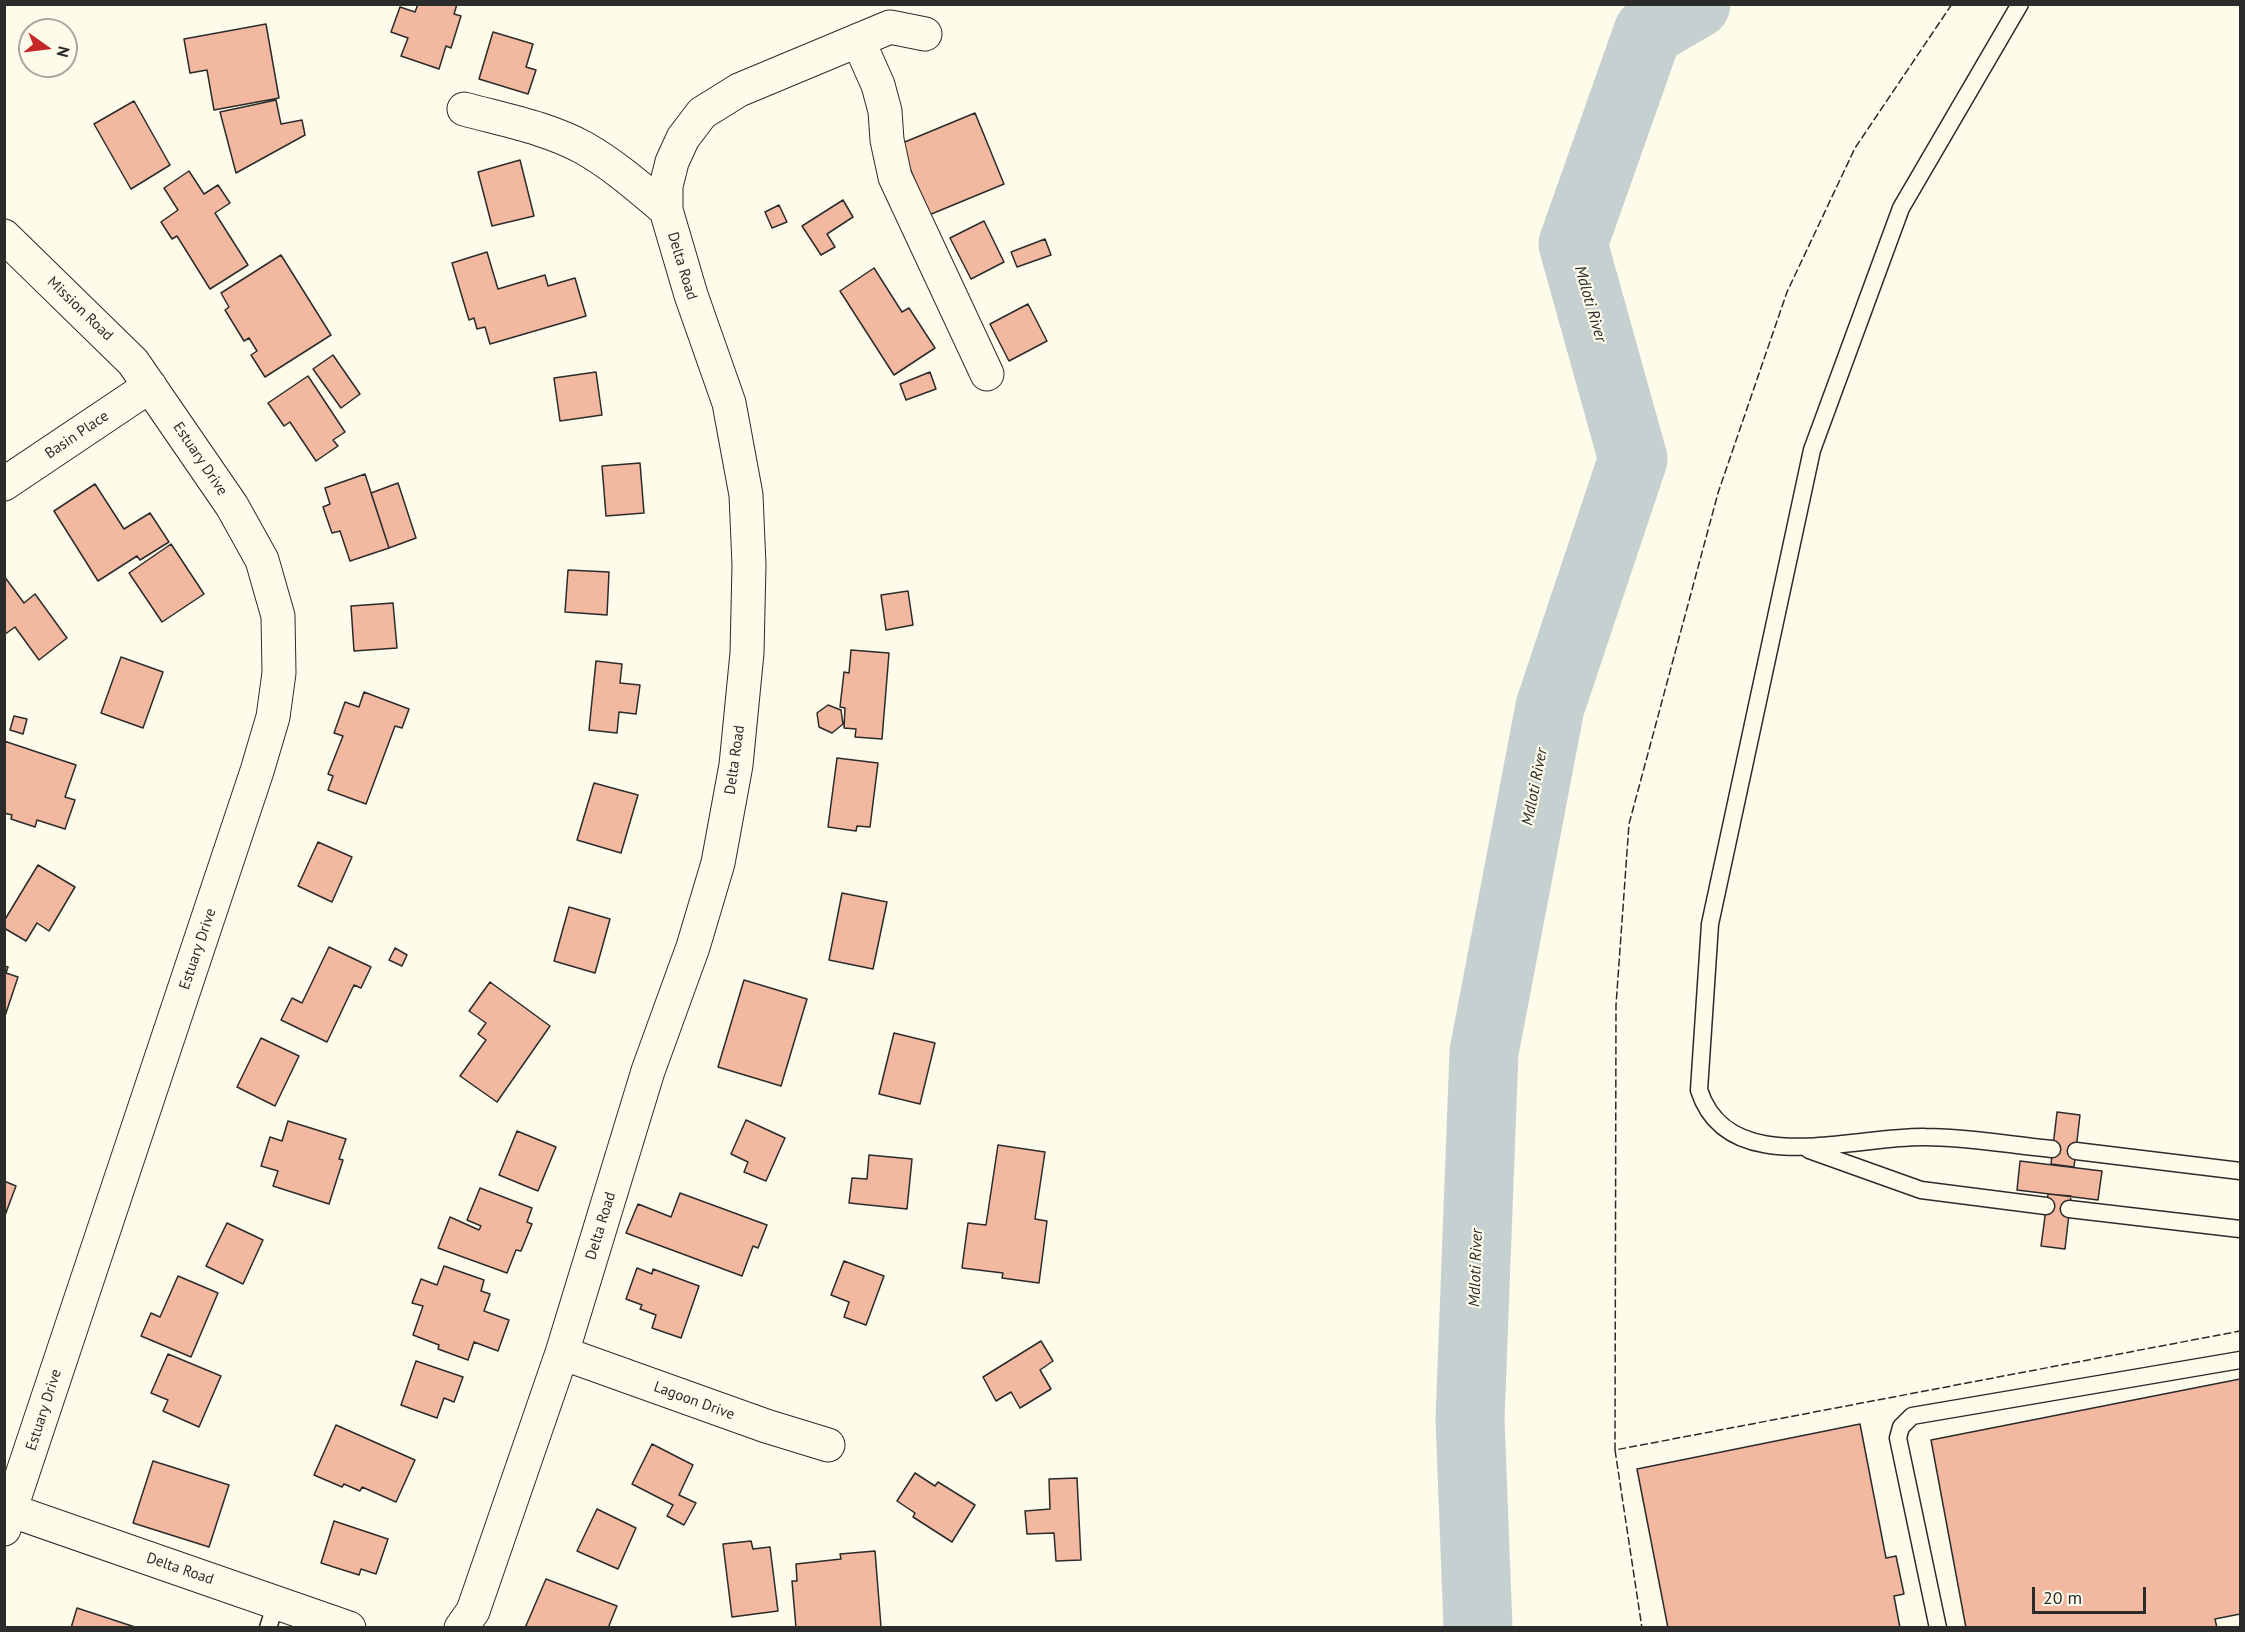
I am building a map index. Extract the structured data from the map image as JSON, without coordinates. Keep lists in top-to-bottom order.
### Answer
{
  "streets": {
    "street": [
      "Delta Road",
      "Mission Road",
      "Basin Place",
      "Estuary Drive",
      "Lagoon Drive"
    ]
  },
  "crossings": [
    ["Delta Road", "Estuary Drive"],
    ["Delta Road", "Lagoon Drive"],
    ["Mission Road", "Basin Place"],
    ["Mission Road", "Estuary Drive"],
    ["Basin Place", "Estuary Drive"]
  ],
  "water": ["Mdloti River"],
  "scale_bar": "20 m",
  "north": "right"
}
